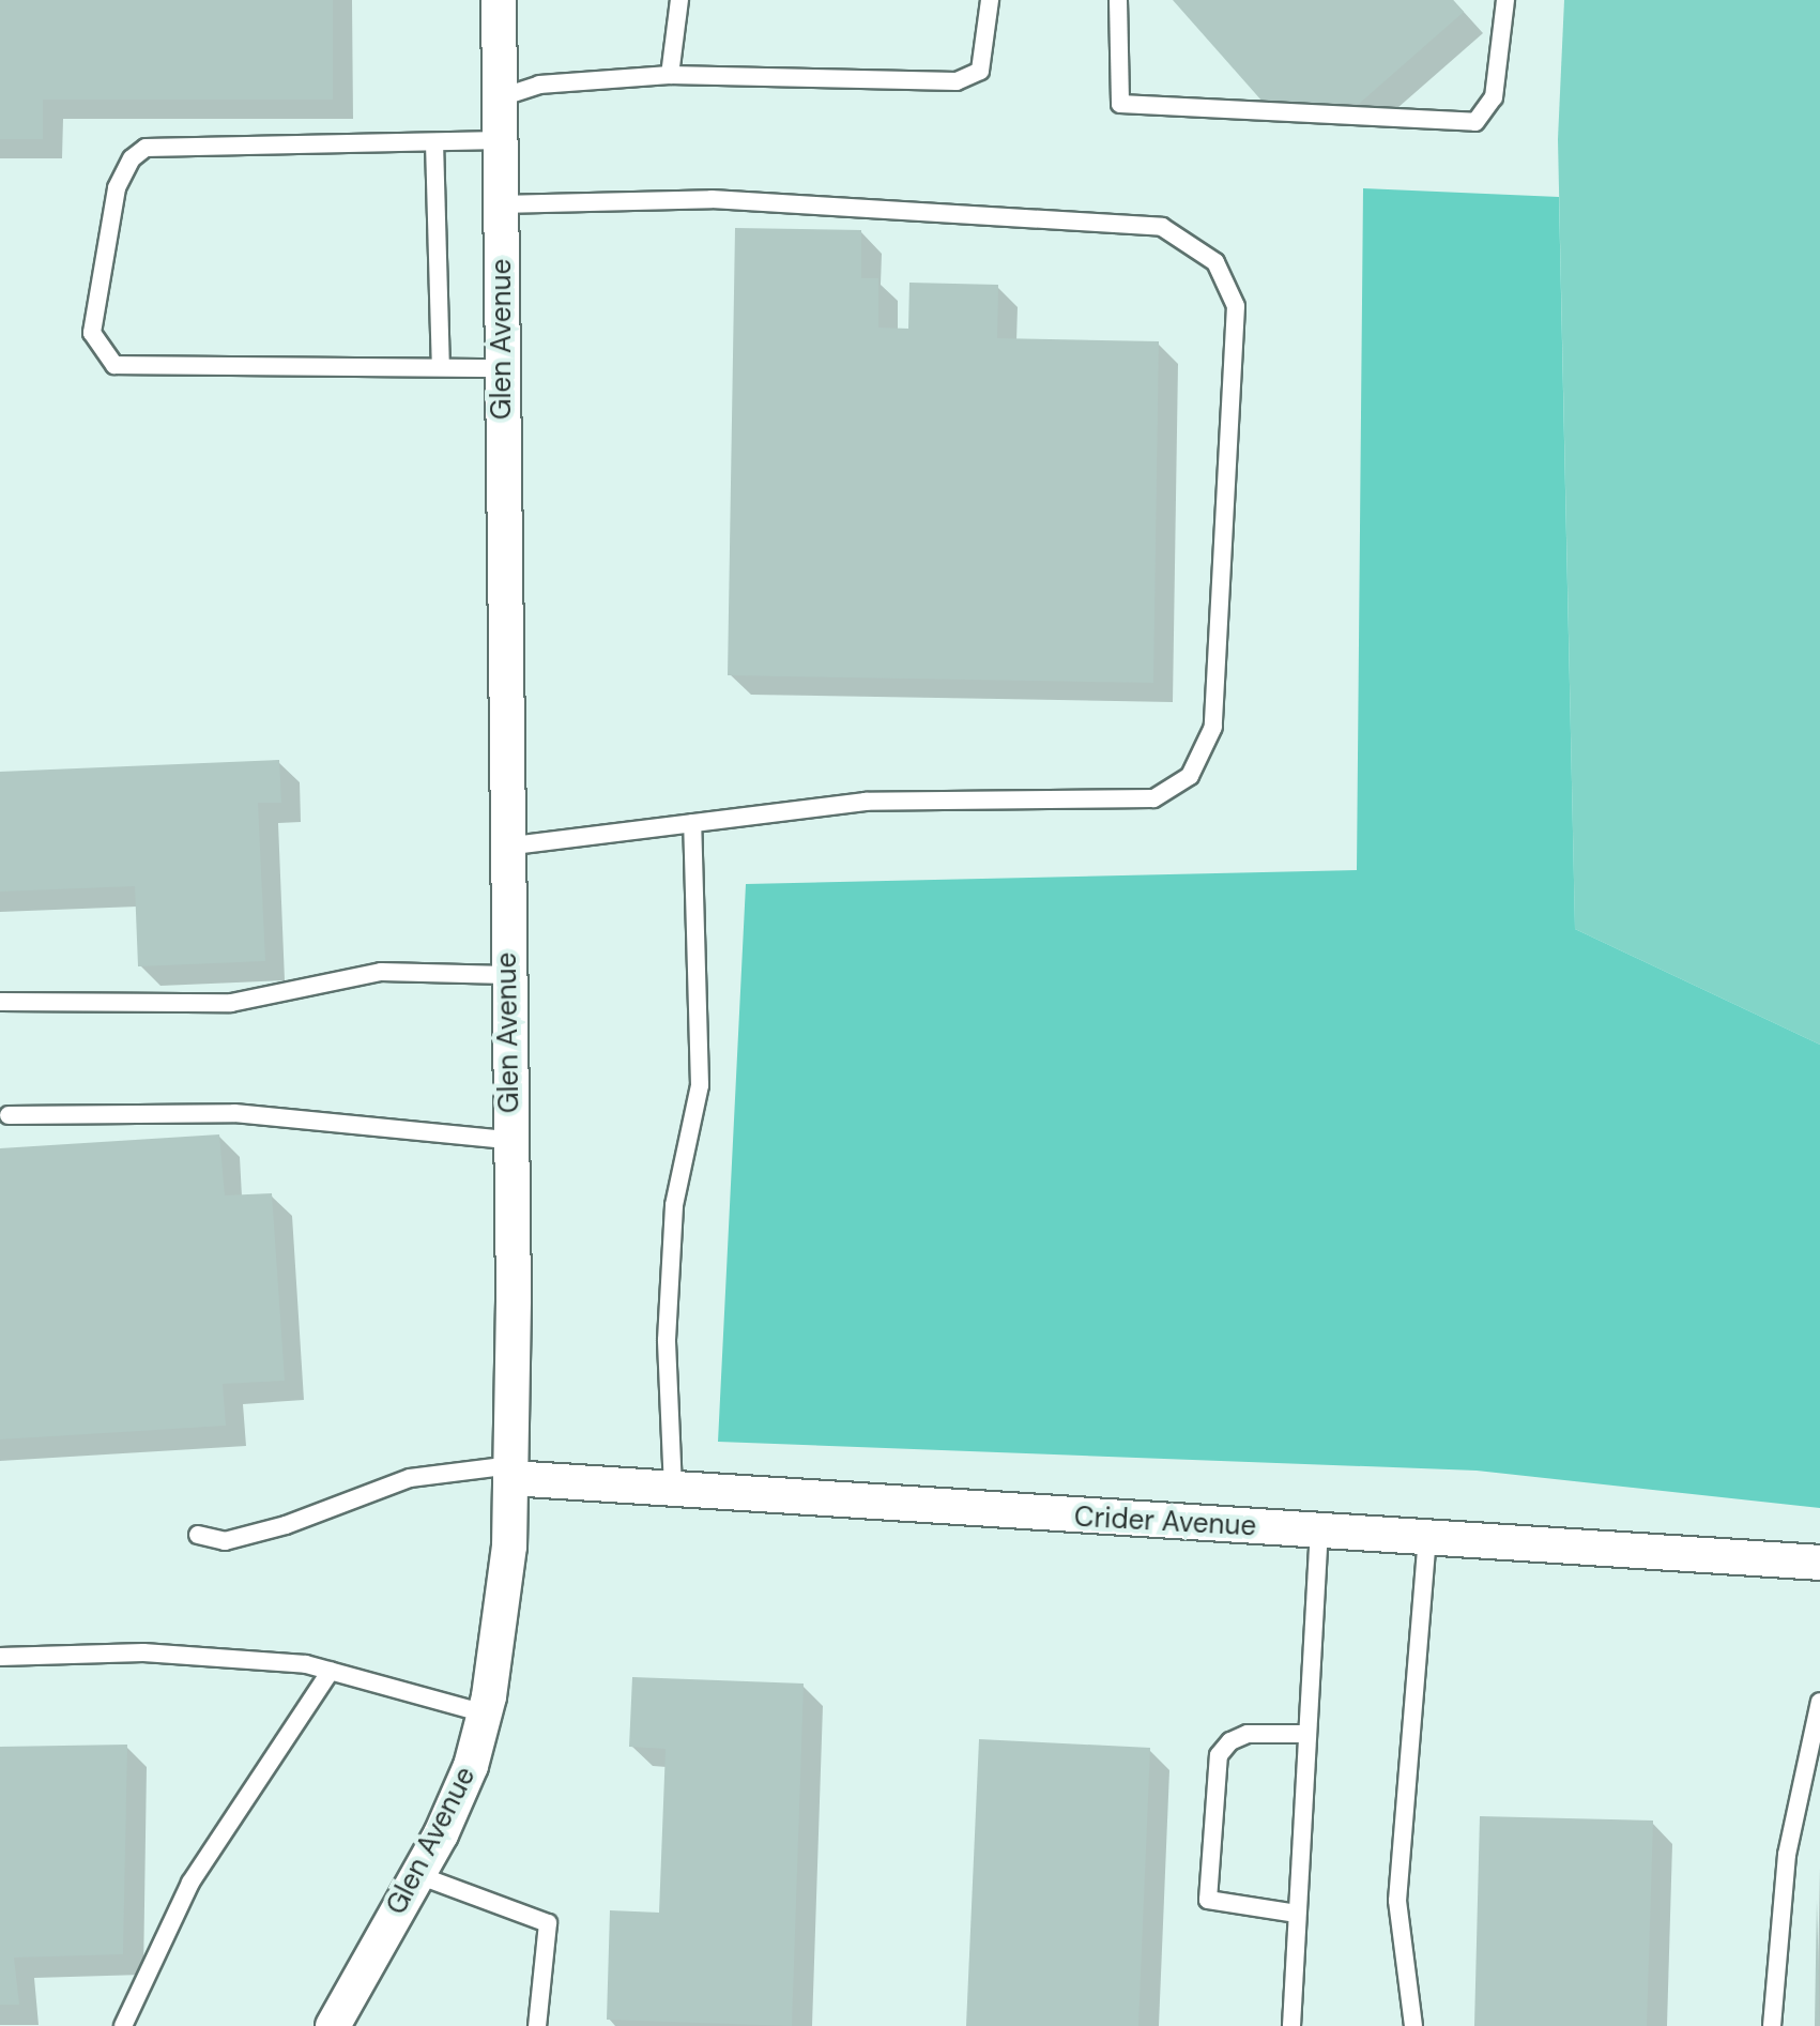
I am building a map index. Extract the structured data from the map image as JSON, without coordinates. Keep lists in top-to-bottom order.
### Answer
{
  "streets": {
    "street": ["Glen Avenue", "Crider Avenue"]
  },
  "crossings": [
    ["Glen Avenue", "Crider Avenue"]
  ]
}
